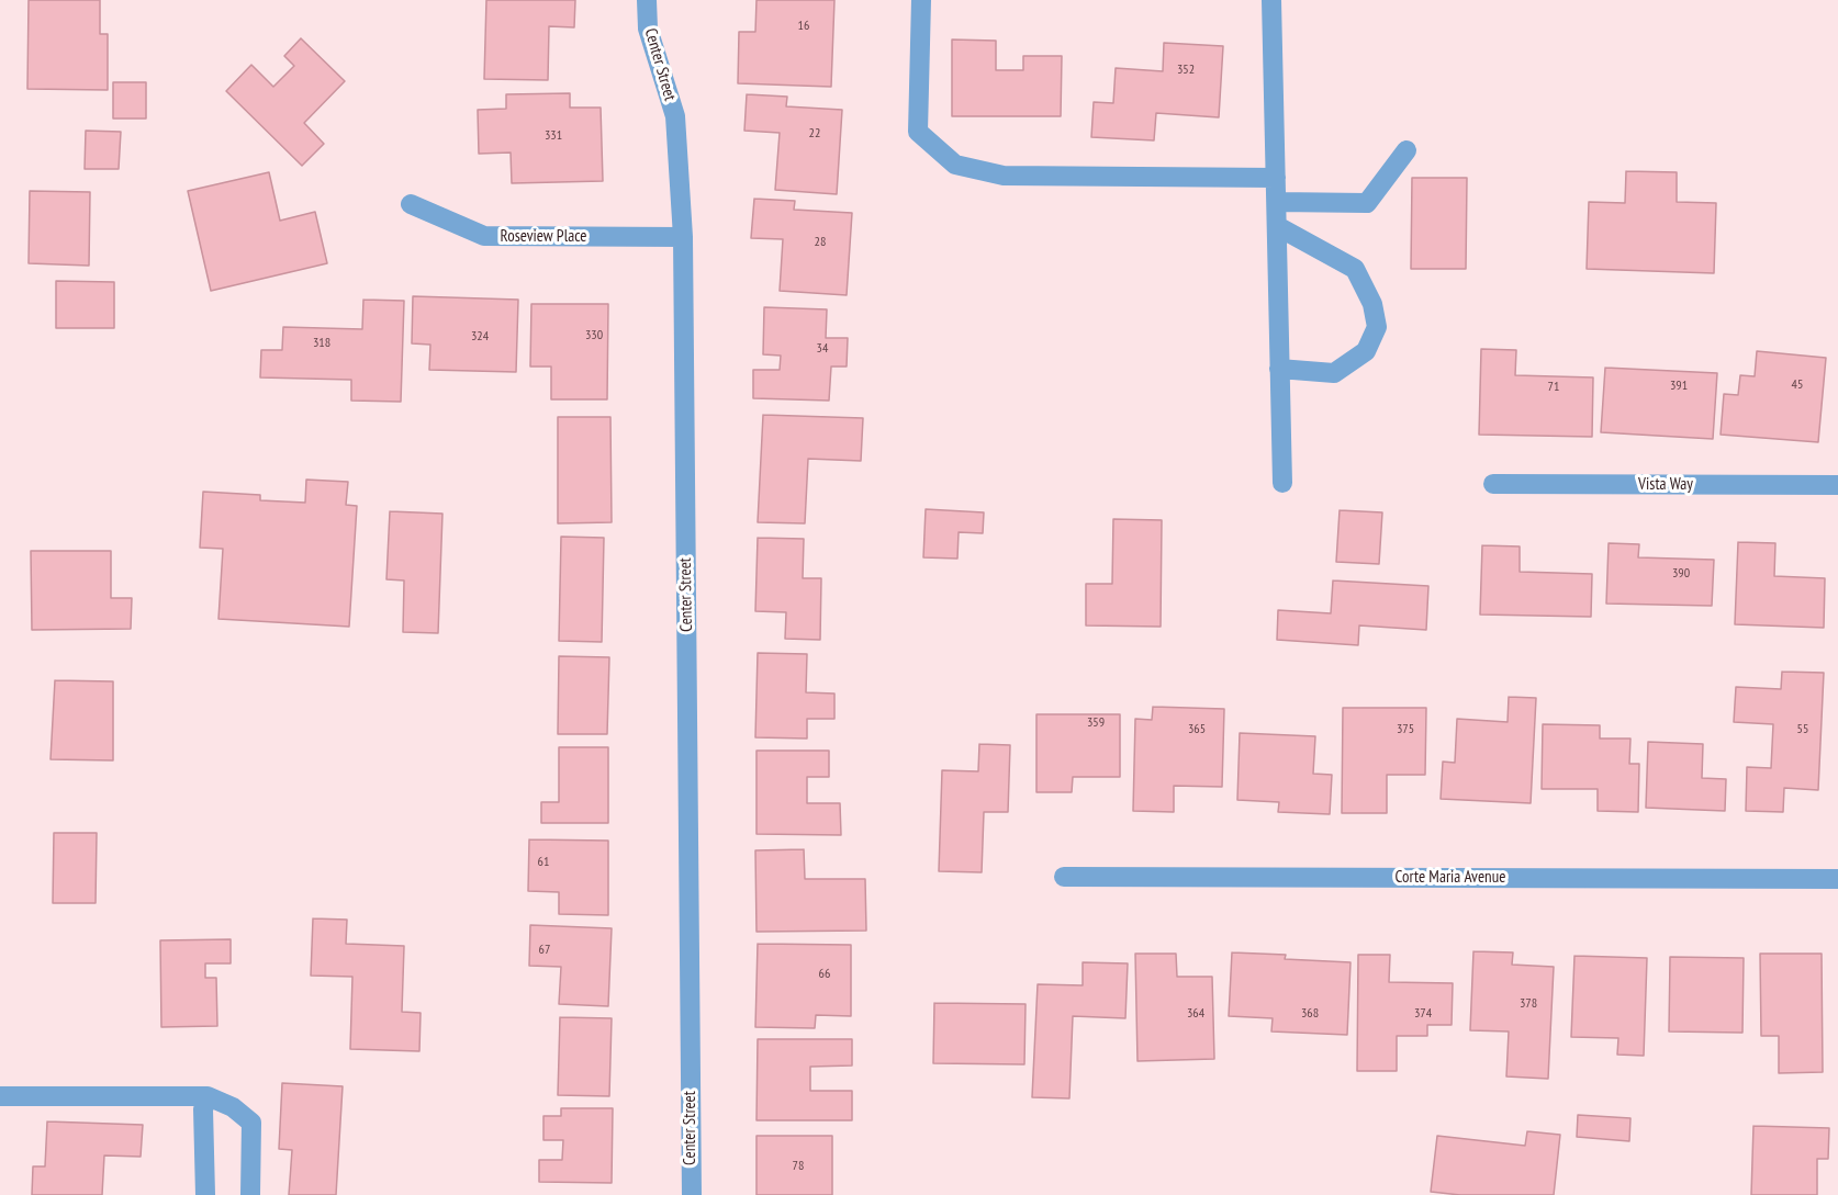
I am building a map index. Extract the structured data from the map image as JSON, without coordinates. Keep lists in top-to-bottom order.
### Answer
{
  "streets": {
    "street": [
      "Center Street",
      "Roseview Place",
      "Vista Way",
      "Corte Maria Avenue"
    ]
  },
  "crossings": [
    ["Center Street", "Roseview Place"]
  ],
  "house_numbers": [
    "16",
    "352",
    "22",
    "331",
    "28",
    "330",
    "324",
    "318",
    "34",
    "45",
    "391",
    "71",
    "390",
    "359",
    "365",
    "375",
    "55",
    "61",
    "67",
    "66",
    "378",
    "364",
    "368",
    "374",
    "78"
  ]
}
